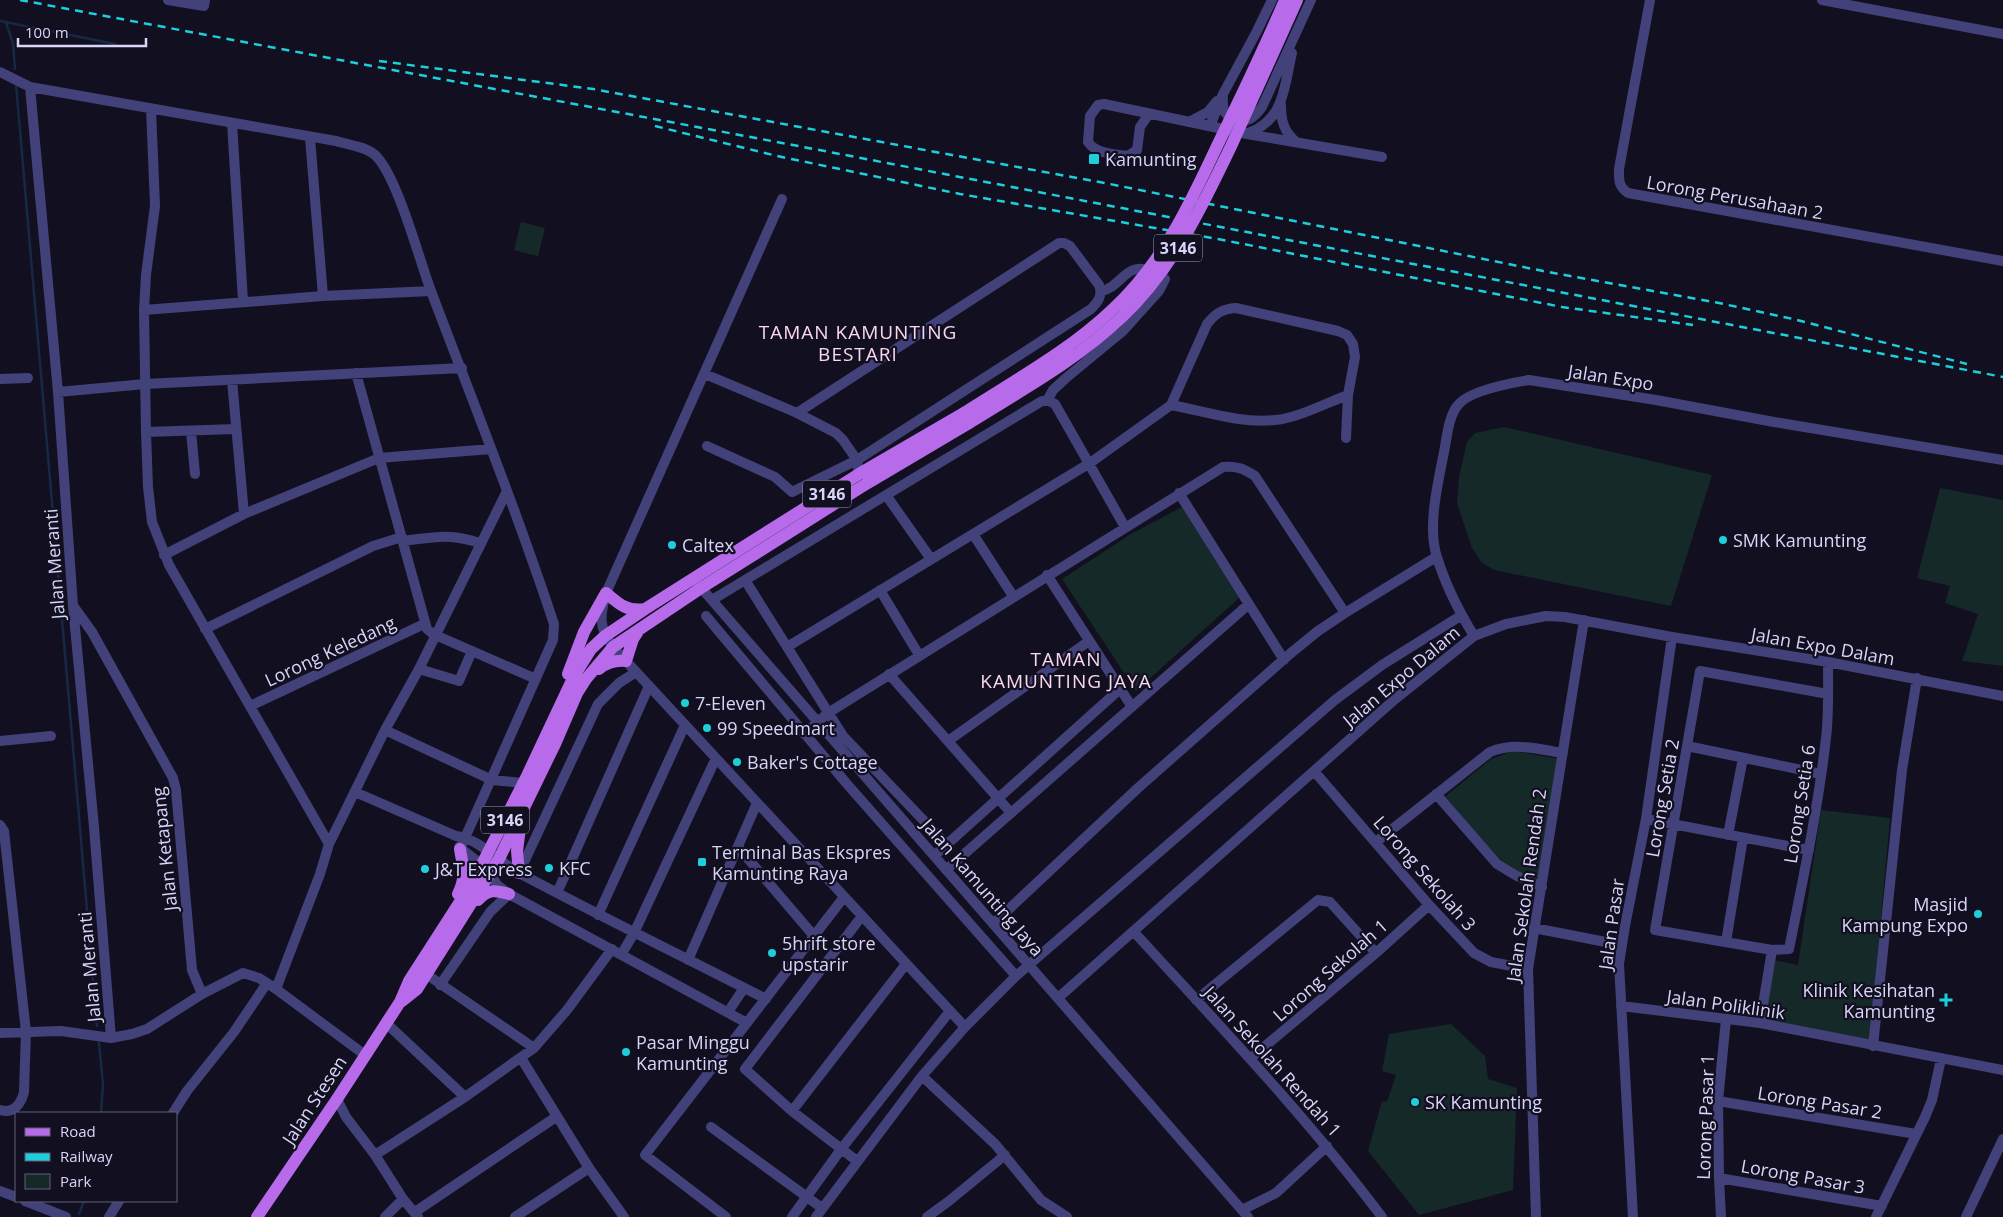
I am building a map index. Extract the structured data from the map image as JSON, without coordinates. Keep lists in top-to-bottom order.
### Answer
{
  "streets": {
    "main road": ["3146", "Jalan Stesen"],
    "street": [
      "Lorong Perusahaan 2",
      "Jalan Expo",
      "Jalan Meranti",
      "Jalan Expo Dalam",
      "Lorong Keledang",
      "Lorong Setia 2",
      "Lorong Setia 6",
      "Jalan Ketapang",
      "Lorong Sekolah 3",
      "Jalan Sekolah Rendah 2",
      "Jalan Kamunting Jaya",
      "Jalan Pasar",
      "Lorong Sekolah 1",
      "Jalan Poliklinik",
      "Jalan Sekolah Rendah 1",
      "Lorong Pasar 2",
      "Lorong Pasar 1",
      "Lorong Pasar 3"
    ]
  },
  "crossings": [
    ["3146", "Jalan Kamunting Jaya"],
    ["3146", "Jalan Stesen"],
    ["Jalan Expo", "Jalan Expo Dalam"],
    ["Jalan Meranti", "Jalan Ketapang"],
    ["Jalan Expo Dalam", "Lorong Setia 6"],
    ["Jalan Expo Dalam", "Lorong Sekolah 3"],
    ["Jalan Expo Dalam", "Jalan Sekolah Rendah 2"],
    ["Jalan Expo Dalam", "Jalan Kamunting Jaya"],
    ["Jalan Expo Dalam", "Jalan Pasar"],
    ["Jalan Expo Dalam", "Jalan Sekolah Rendah 1"],
    ["Lorong Setia 2", "Lorong Setia 6"],
    ["Lorong Sekolah 3", "Jalan Sekolah Rendah 2"],
    ["Lorong Sekolah 3", "Lorong Sekolah 1"],
    ["Jalan Pasar", "Jalan Poliklinik"],
    ["Lorong Sekolah 1", "Jalan Sekolah Rendah 1"],
    ["Jalan Poliklinik", "Lorong Pasar 1"],
    ["Lorong Pasar 2", "Lorong Pasar 1"],
    ["Lorong Pasar 1", "Lorong Pasar 3"]
  ],
  "districts": ["TAMAN KAMUNTING BESTARI", "TAMAN KAMUNTING JAYA"],
  "places": {
    "transit": ["Kamunting", "Terminal Bas Ekspres Kamunting Raya"],
    "other": [
      "SMK Kamunting",
      "Caltex",
      "7-Eleven",
      "99 Speedmart",
      "Baker's Cottage",
      "KFC",
      "J&T Express",
      "Masjid Kampung Expo",
      "5hrift store upstarir",
      "Pasar Minggu Kamunting",
      "SK Kamunting"
    ],
    "health": ["Klinik Kesihatan Kamunting"]
  },
  "legend": ["Road", "Railway", "Park"],
  "scale_bar": "100 m"
}
